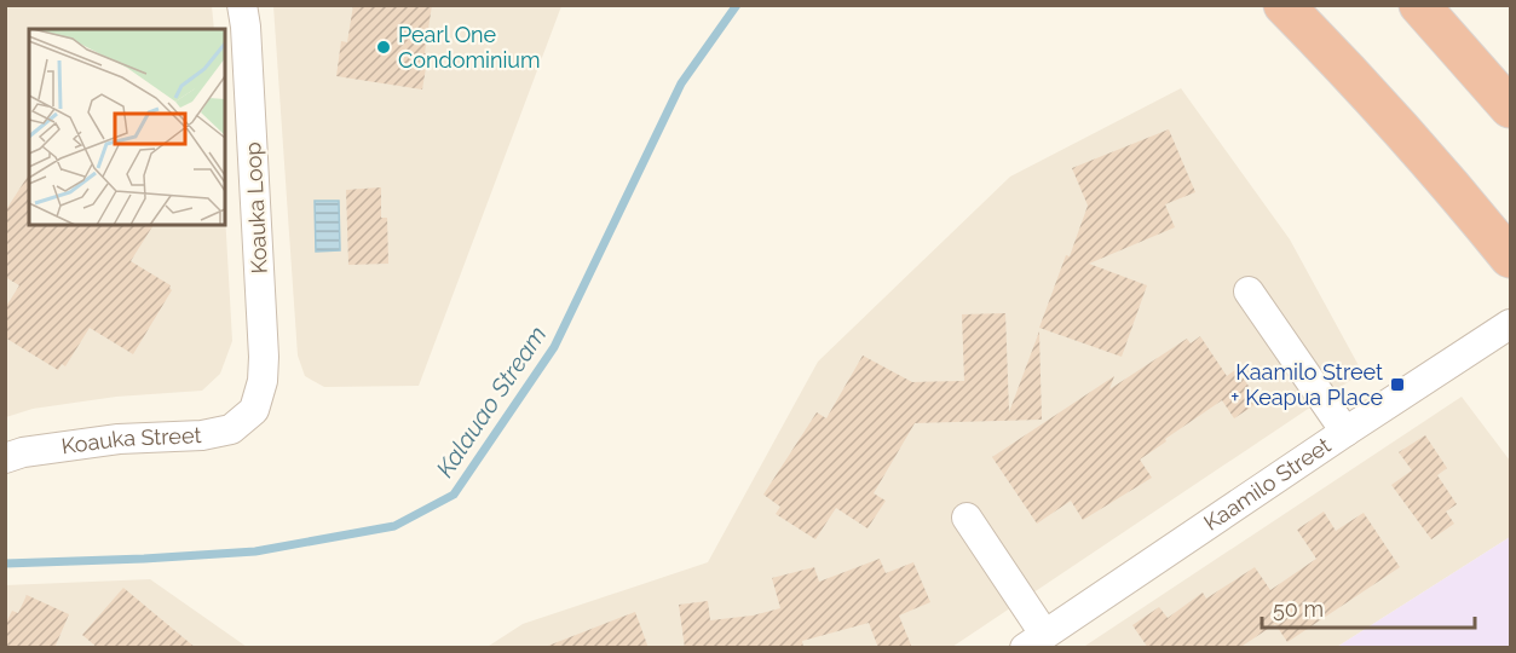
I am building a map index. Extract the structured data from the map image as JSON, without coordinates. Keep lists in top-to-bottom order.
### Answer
{
  "streets": {
    "street": ["Koauka Loop", "Koauka Street", "Kaamilo Street"]
  },
  "crossings": [
    ["Koauka Loop", "Koauka Street"]
  ],
  "water": ["Kalauao Stream"],
  "places": {
    "other": ["Pearl One Condominium"],
    "transit": ["Kaamilo Street + Keapua Place"]
  },
  "scale_bar": "50 m"
}
